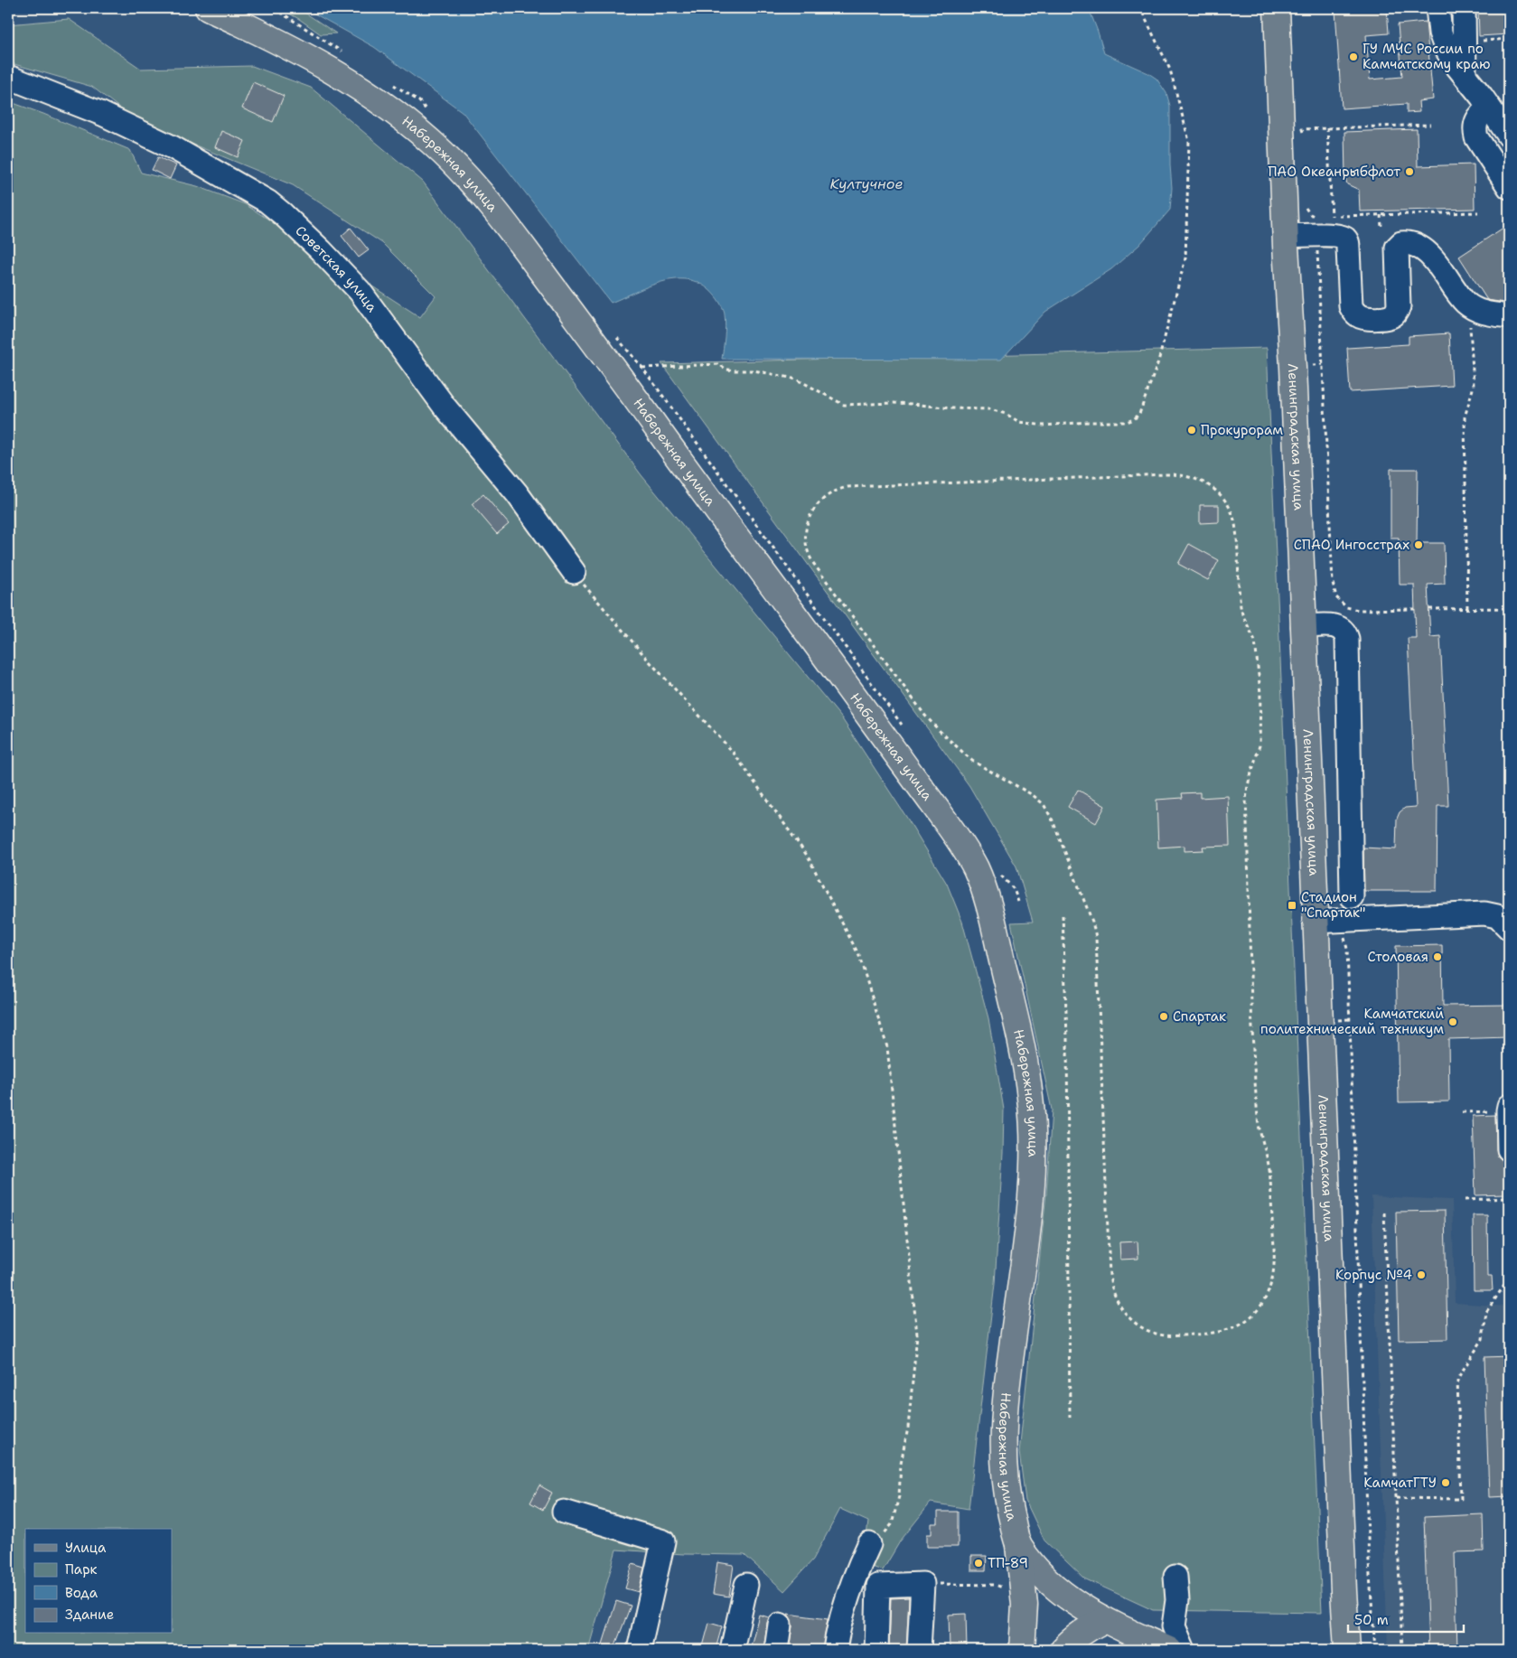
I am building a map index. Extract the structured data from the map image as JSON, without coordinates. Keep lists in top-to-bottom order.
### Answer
{
  "streets": {
    "main road": ["Набережная улица", "Ленинградская улица"],
    "street": ["Советская улица"]
  },
  "water": ["Култучное"],
  "places": {
    "other": [
      "ГУ МЧС России по Камчатскому краю",
      "ПАО Океанрыбфлот",
      "Прокурорам",
      "СПАО Ингосстрах",
      "Столовая",
      "Спартак",
      "Камчатский политехнический техникум",
      "Корпус №4",
      "КамчатГТУ",
      "ТП-89"
    ],
    "transit": ["Стадион \"Спартак\""]
  },
  "legend": [
    "Улица",
    "Парк",
    "Вода",
    "Здание"
  ],
  "scale_bar": "50 m"
}
